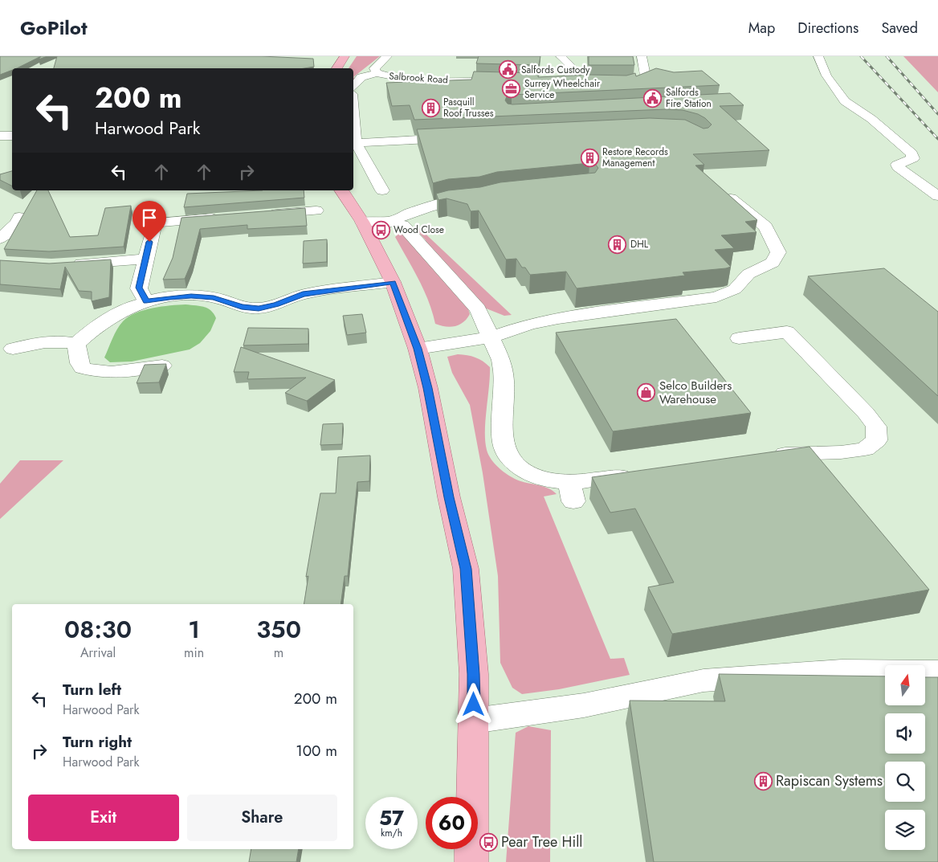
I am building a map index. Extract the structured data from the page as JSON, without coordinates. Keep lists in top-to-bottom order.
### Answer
{
  "streets": {
    "street": ["Salbrook Road"]
  },
  "places": {
    "public building": ["Salfords Custody", "Salfords Fire Station"],
    "office": ["Surrey Wheelchair Service"],
    "building": [
      "Pasquill Roof Trusses",
      "Restore Records Management",
      "DHL",
      "Rapiscan Systems"
    ],
    "bus stop": ["Wood Close", "Pear Tree Hill"],
    "shop": ["Selco Builders Warehouse"]
  },
  "north": "top",
  "page": {
    "header": "GoPilot",
    "nav": ["Map", "Directions", "Saved"],
    "turn": ["200 m", "Harwood Park"],
    "eta": [
      "08:30",
      "Arrival",
      "1",
      "min",
      "350",
      "m"
    ],
    "list": [
      {
        "name": "Turn left",
        "note": "Harwood Park",
        "value": "200 m"
      },
      {
        "name": "Turn right",
        "note": "Harwood Park",
        "value": "100 m"
      }
    ],
    "buttons": ["Exit", "Share"],
    "speed": "57 km/h",
    "limit": "60"
  }
}
